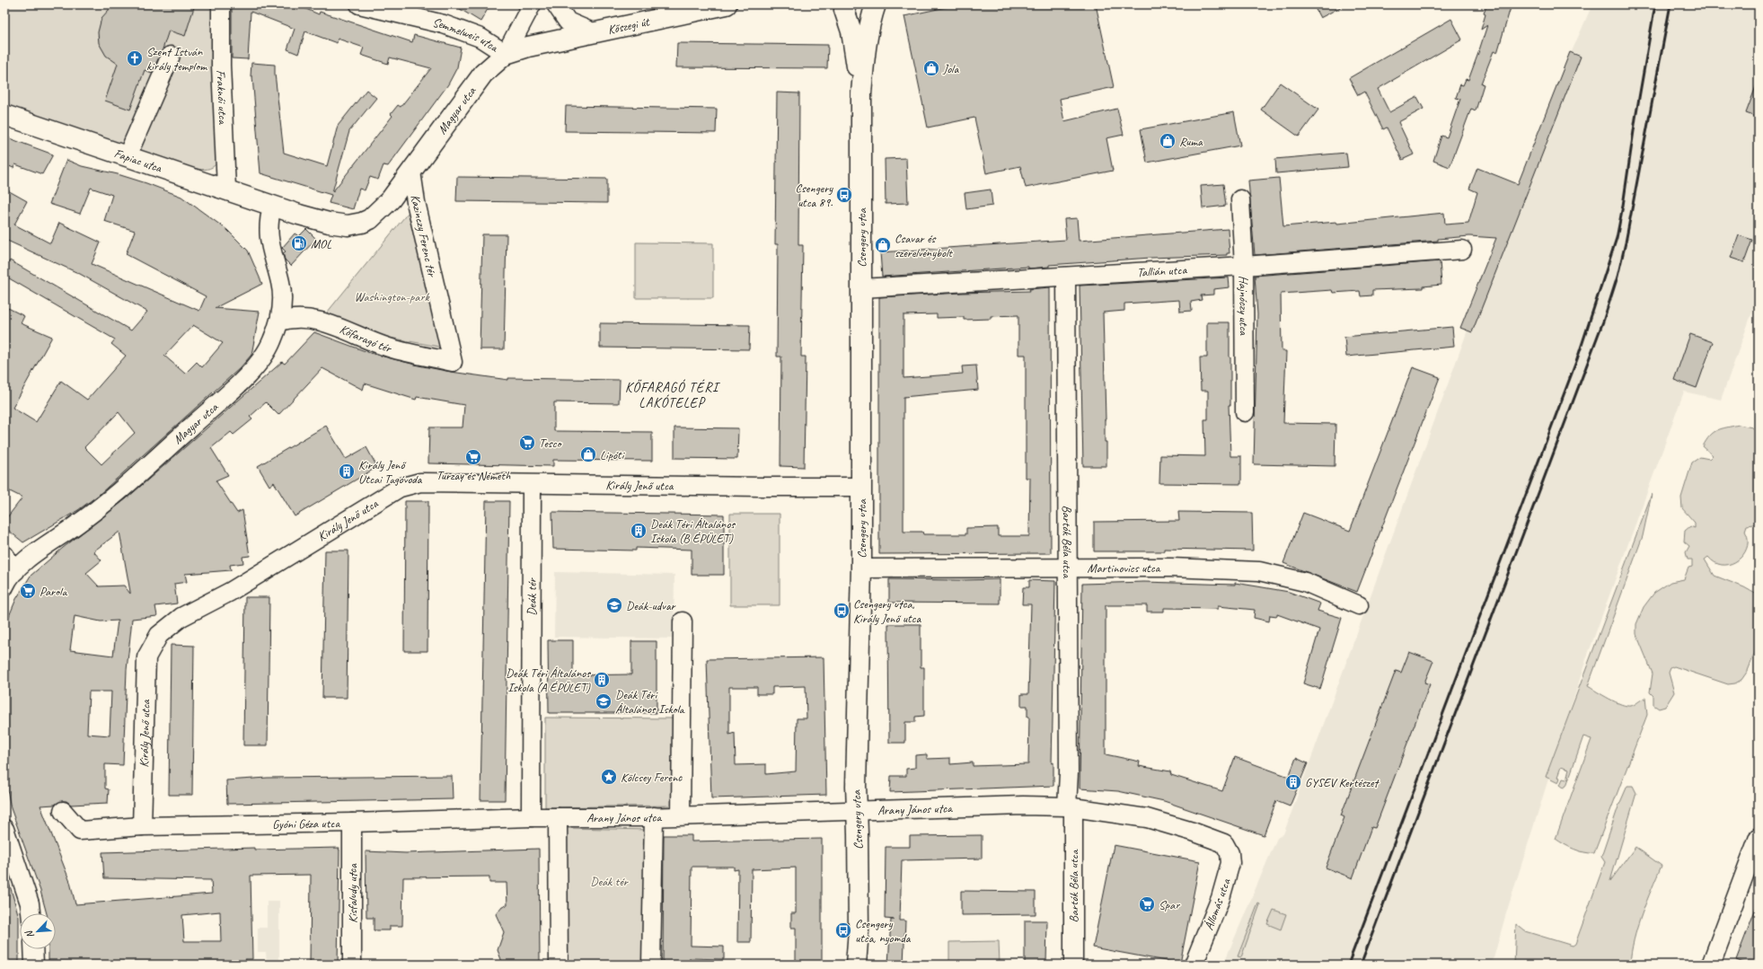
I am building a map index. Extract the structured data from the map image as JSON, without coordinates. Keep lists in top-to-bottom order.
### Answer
{
  "streets": {
    "main road": [
      "Kőszegi út",
      "Magyar utca",
      "Fapiac utca",
      "Csengery utca"
    ],
    "street": [
      "Semmelweis utca",
      "Fraknói utca",
      "Kazinczy Ferenc tér",
      "Tallián utca",
      "Hajnóczy utca",
      "Kőfaragó tér",
      "Király Jenő utca",
      "Bartók Béla utca",
      "Martinovics utca",
      "Deák tér",
      "Arany János utca",
      "Gyóni Géza utca",
      "Kisfaludy utca",
      "Állomás utca"
    ]
  },
  "crossings": [
    ["Kőszegi út", "Semmelweis utca"],
    ["Kőszegi út", "Magyar utca"],
    ["Semmelweis utca", "Magyar utca"],
    ["Fraknói utca", "Fapiac utca"],
    ["Magyar utca", "Fapiac utca"],
    ["Magyar utca", "Kazinczy Ferenc tér"],
    ["Magyar utca", "Kőfaragó tér"],
    ["Kazinczy Ferenc tér", "Kőfaragó tér"],
    ["Csengery utca", "Tallián utca"],
    ["Csengery utca", "Király Jenő utca"],
    ["Csengery utca", "Martinovics utca"],
    ["Csengery utca", "Arany János utca"],
    ["Tallián utca", "Hajnóczy utca"],
    ["Tallián utca", "Bartók Béla utca"],
    ["Király Jenő utca", "Deák tér"],
    ["Király Jenő utca", "Gyóni Géza utca"],
    ["Bartók Béla utca", "Martinovics utca"],
    ["Bartók Béla utca", "Arany János utca"],
    ["Deák tér", "Gyóni Géza utca"],
    ["Arany János utca", "Gyóni Géza utca"],
    ["Arany János utca", "Állomás utca"],
    ["Gyóni Géza utca", "Kisfaludy utca"]
  ],
  "districts": ["KŐFARAGÓ TÉRI LAKÓTELEP"],
  "parks": ["Washington-park", "Deák tér"],
  "places": {
    "church": ["Szent István király templom"],
    "shop": [
      "Jola",
      "Ruma",
      "Csavar és szerelvénybolt",
      "Lipóti"
    ],
    "bus stop": ["Csengery utca 89.", "Csengery utca, Király Jenő utca", "Csengery utca, nyomda"],
    "fuel station": ["MOL"],
    "supermarket": [
      "Tesco",
      "Turzay és Németh",
      "Parola",
      "Spar"
    ],
    "building": [
      "Király Jenő Utcai Tagóvoda",
      "Deák Téri Általános Iskola (B ÉPÜLET)",
      "Deák Téri Általános Iskola (A ÉPÜLET)",
      "GYSEV Kertészet"
    ],
    "school or university": ["Deák-udvar", "Deák Téri Általános Iskola"],
    "place": ["Kölcsey Ferenc"]
  },
  "north": "bottom left"
}
